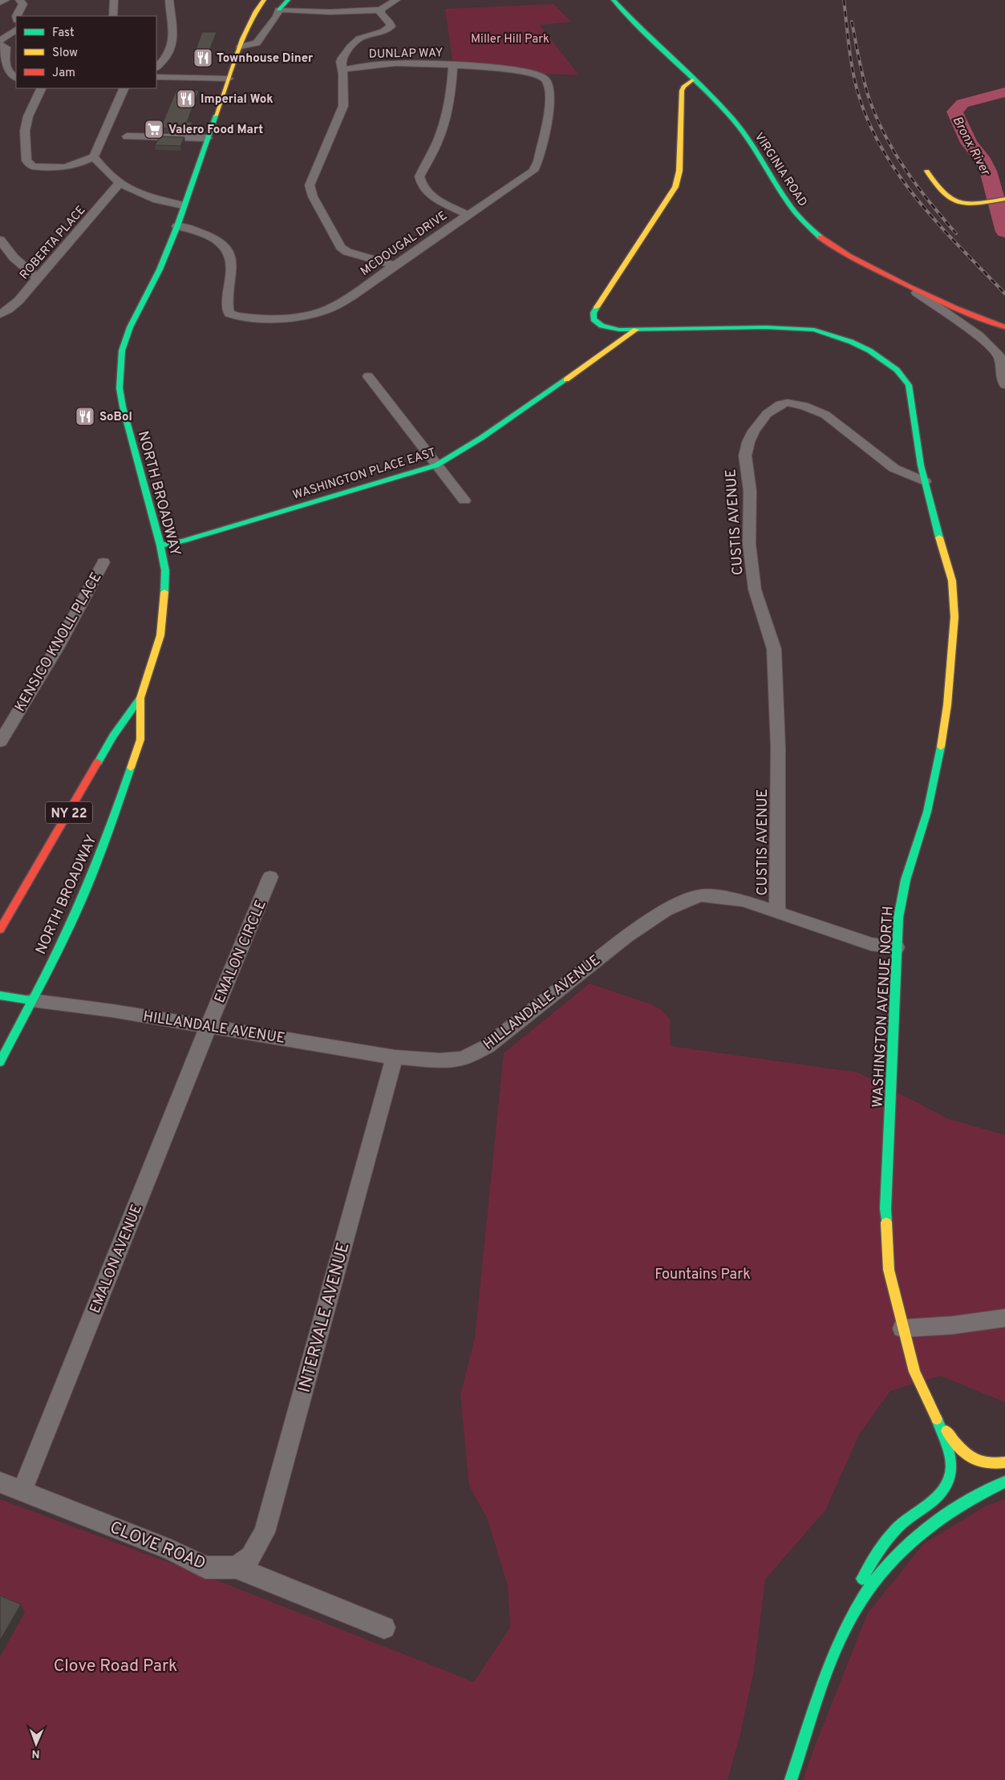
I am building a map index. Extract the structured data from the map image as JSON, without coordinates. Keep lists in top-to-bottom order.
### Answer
{
  "streets": {
    "main road": [
      "VIRGINIA ROAD",
      "WASHINGTON PLACE EAST",
      "NORTH BROADWAY",
      "NY 22",
      "HILLANDALE AVENUE",
      "WASHINGTON AVENUE NORTH"
    ],
    "street": [
      "DUNLAP WAY",
      "ROBERTA PLACE",
      "MCDOUGAL DRIVE",
      "CUSTIS AVENUE",
      "KENSICO KNOLL PLACE",
      "EMALON CIRCLE",
      "EMALON AVENUE",
      "INTERVALE AVENUE",
      "CLOVE ROAD"
    ]
  },
  "crossings": [
    ["DUNLAP WAY", "MCDOUGAL DRIVE"],
    ["VIRGINIA ROAD", "WASHINGTON AVENUE NORTH"],
    ["MCDOUGAL DRIVE", "NORTH BROADWAY"],
    ["WASHINGTON PLACE EAST", "NORTH BROADWAY"],
    ["WASHINGTON PLACE EAST", "WASHINGTON AVENUE NORTH"],
    ["NORTH BROADWAY", "NY 22"],
    ["NORTH BROADWAY", "HILLANDALE AVENUE"],
    ["CUSTIS AVENUE", "HILLANDALE AVENUE"],
    ["CUSTIS AVENUE", "WASHINGTON AVENUE NORTH"],
    ["EMALON CIRCLE", "HILLANDALE AVENUE"],
    ["EMALON CIRCLE", "EMALON AVENUE"],
    ["HILLANDALE AVENUE", "WASHINGTON AVENUE NORTH"],
    ["HILLANDALE AVENUE", "EMALON AVENUE"],
    ["HILLANDALE AVENUE", "INTERVALE AVENUE"],
    ["EMALON AVENUE", "CLOVE ROAD"],
    ["INTERVALE AVENUE", "CLOVE ROAD"]
  ],
  "water": ["Bronx River"],
  "parks": ["Miller Hill Park", "Fountains Park", "Clove Road Park"],
  "places": {
    "restaurant": ["Townhouse Diner", "Imperial Wok", "SoBol"],
    "supermarket": ["Valero Food Mart"]
  },
  "legend": ["Fast", "Slow", "Jam"],
  "north": "bottom"
}
